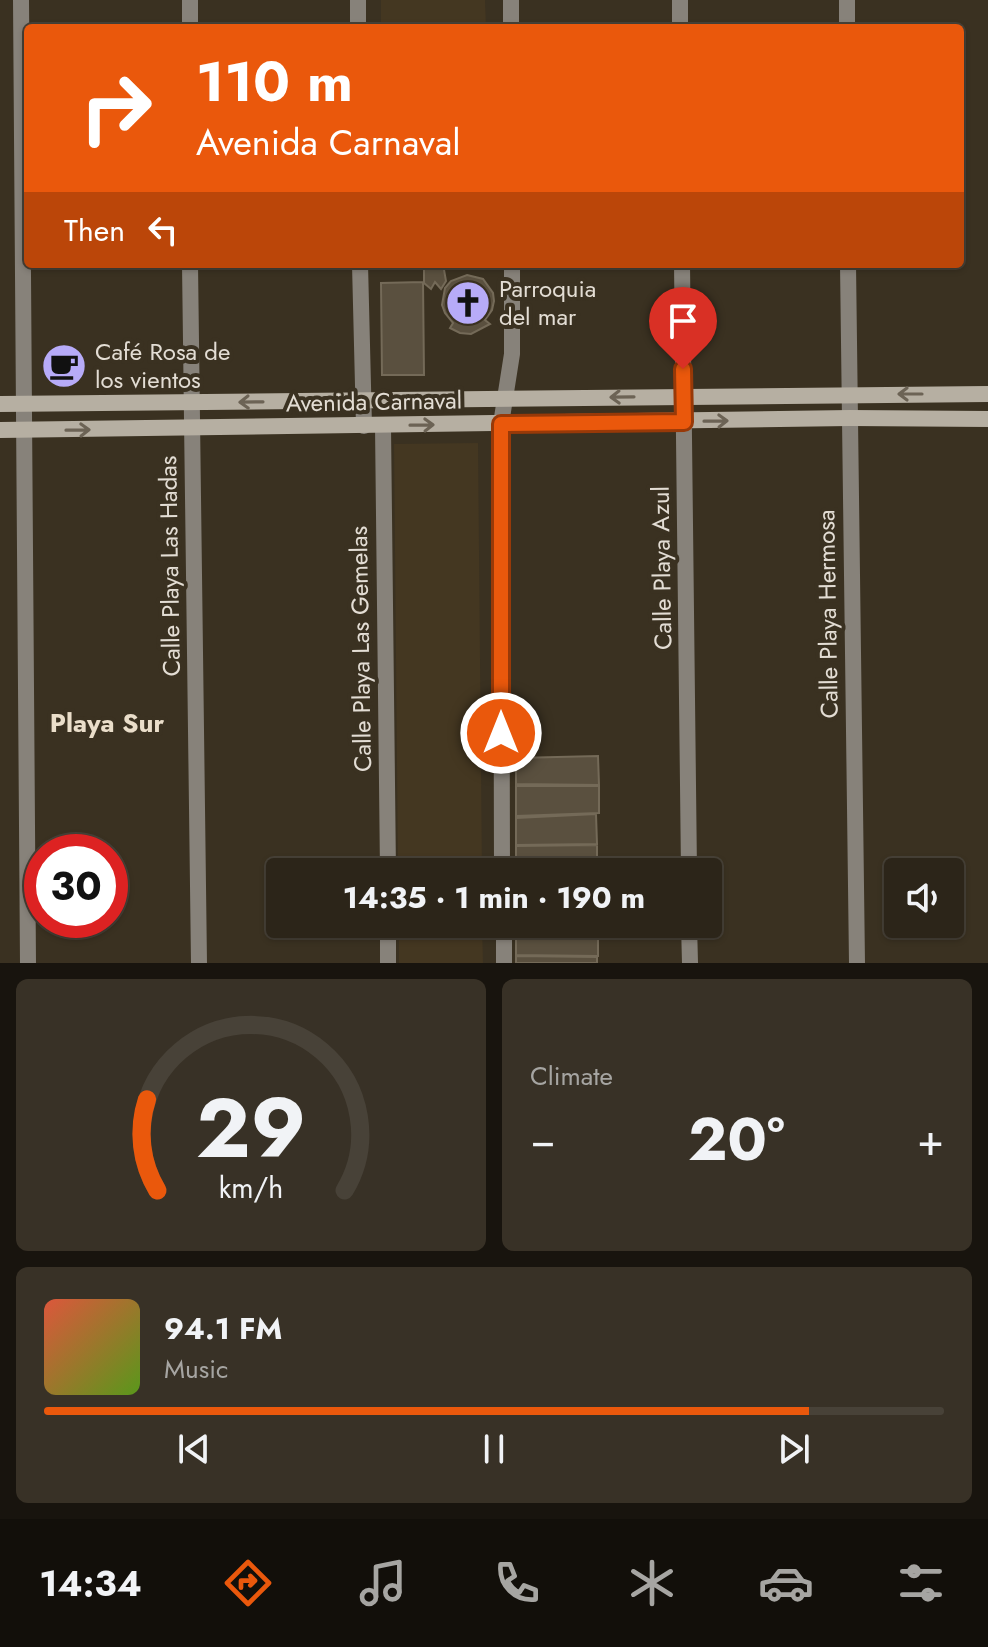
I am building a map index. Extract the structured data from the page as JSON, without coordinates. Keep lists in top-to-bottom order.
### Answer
{
  "streets": {
    "street": [
      "Avenida Carnaval",
      "Calle Playa Las Hadas",
      "Calle Playa Azul",
      "Calle Playa Hermosa",
      "Calle Playa Las Gemelas"
    ]
  },
  "crossings": [
    ["Avenida Carnaval", "Calle Playa Las Hadas"],
    ["Avenida Carnaval", "Calle Playa Azul"],
    ["Avenida Carnaval", "Calle Playa Hermosa"],
    ["Avenida Carnaval", "Calle Playa Las Gemelas"]
  ],
  "districts": ["Playa Sur"],
  "places": {
    "church": ["Parroquia del mar"],
    "cafe": ["Café Rosa de los vientos"]
  },
  "page": {
    "turn": ["110 m", "Avenida Carnaval"],
    "then": "Then",
    "limit": "30",
    "trip": "14:35 · 1 min · 190 m",
    "tile": "Climate",
    "heat": ["−", "20°", "+"],
    "song": ["94.1 FM", "Music"],
    "tabs": "14:34",
    "gauge": ["29", "km/h"]
  }
}
